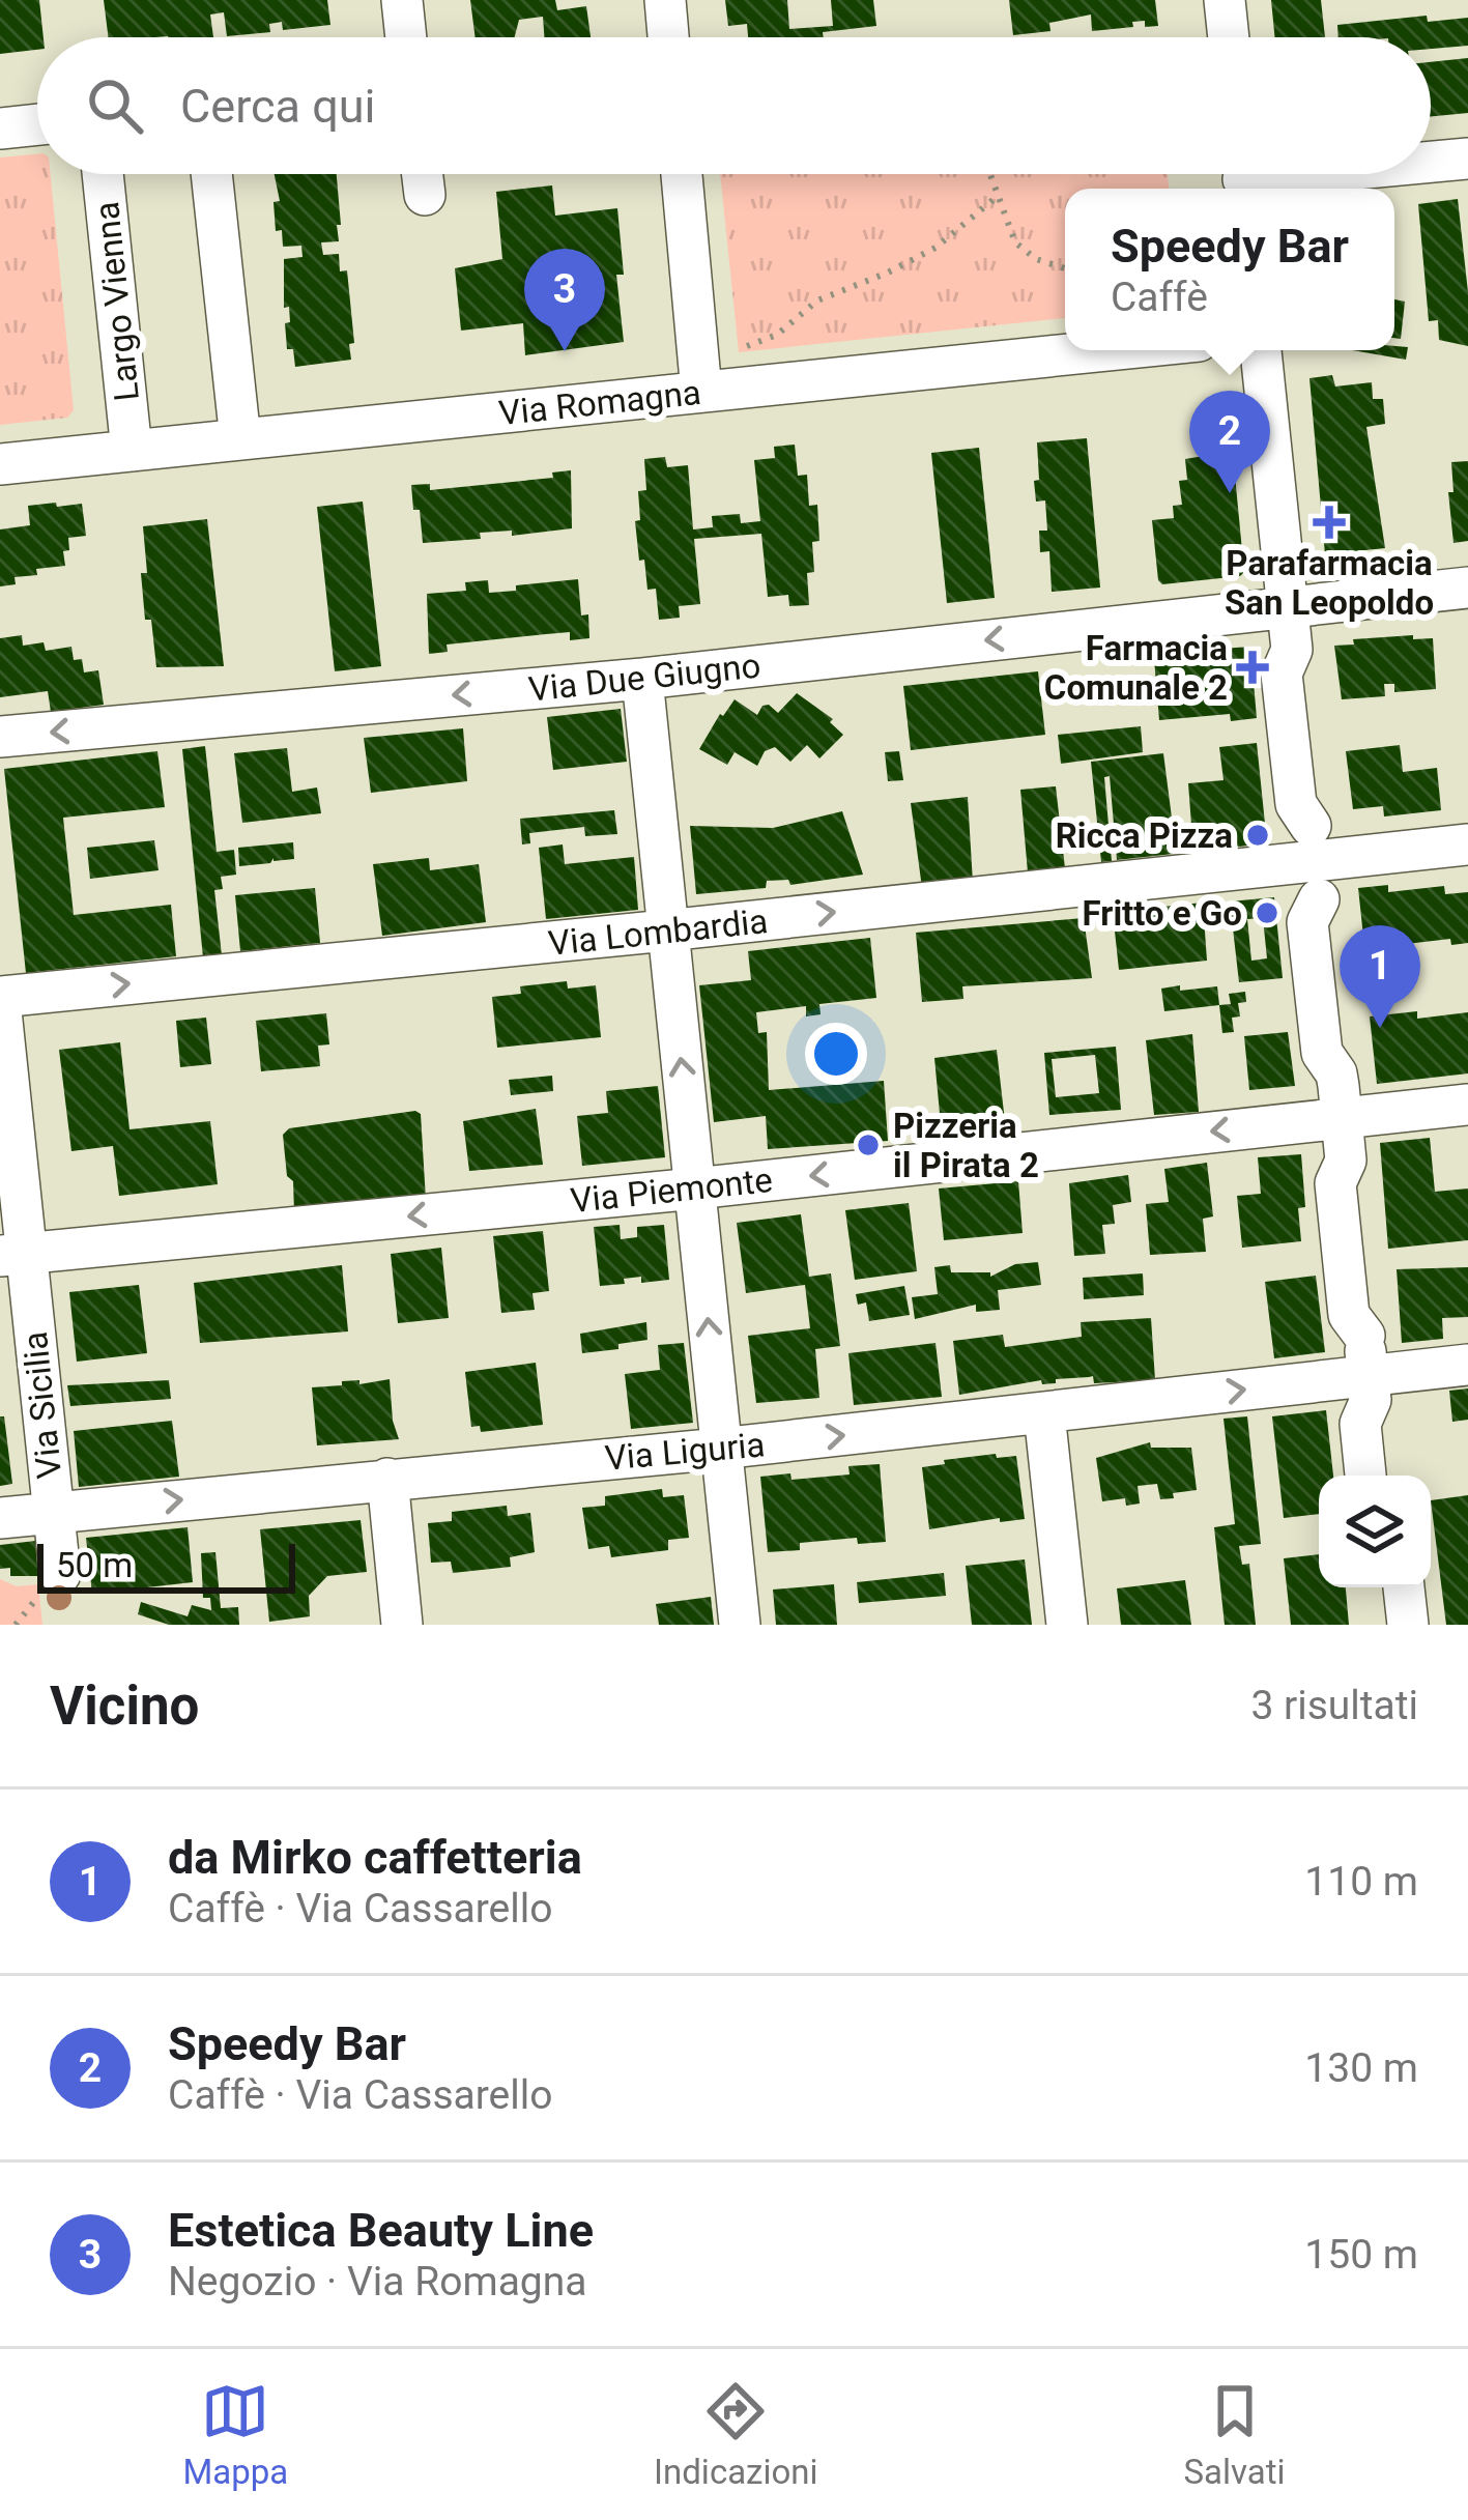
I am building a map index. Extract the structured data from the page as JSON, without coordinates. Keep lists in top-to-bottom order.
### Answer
{
  "streets": {
    "street": [
      "Largo Vienna",
      "Via Romagna",
      "Via Due Giugno",
      "Via Lombardia",
      "Via Piemonte",
      "Via Sicilia",
      "Via Liguria"
    ]
  },
  "crossings": [
    ["Largo Vienna", "Via Romagna"],
    ["Via Lombardia", "Via Sicilia"],
    ["Via Piemonte", "Via Sicilia"],
    ["Via Sicilia", "Via Liguria"]
  ],
  "one_way": [
    "Via Due Giugno",
    "Via Lombardia",
    "Via Piemonte",
    "Via Liguria"
  ],
  "places": {
    "health": ["Parafarmacia San Leopoldo", "Farmacia Comunale 2"],
    "other": ["Ricca Pizza", "Fritto e Go", "Pizzeria il Pirata 2"]
  },
  "scale_bar": "50 m",
  "page": {
    "search": "Cerca qui",
    "popup": ["Speedy Bar", "Caffè"],
    "pins": ["3", "2", "1"],
    "scale": "50 m",
    "heading": ["Vicino", "3 risultati"],
    "list": [
      {
        "mark": "1",
        "name": "da Mirko caffetteria",
        "note": "Caffè · Via Cassarello",
        "value": "110 m"
      },
      {
        "mark": "2",
        "name": "Speedy Bar",
        "note": "Caffè · Via Cassarello",
        "value": "130 m"
      },
      {
        "mark": "3",
        "name": "Estetica Beauty Line",
        "note": "Negozio · Via Romagna",
        "value": "150 m"
      }
    ],
    "nav": ["Mappa", "Indicazioni", "Salvati"]
  }
}
